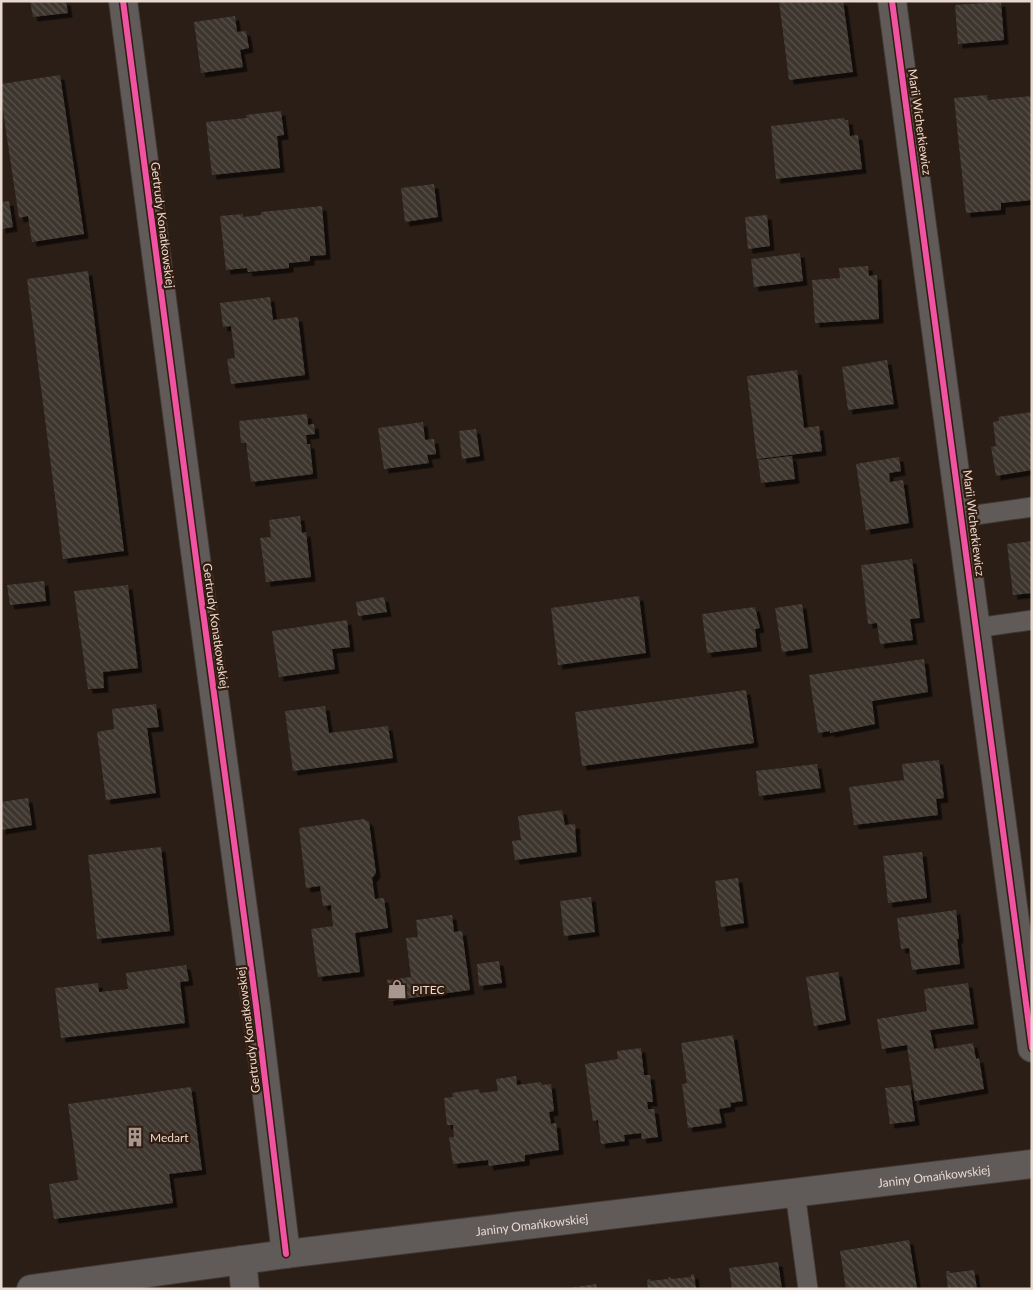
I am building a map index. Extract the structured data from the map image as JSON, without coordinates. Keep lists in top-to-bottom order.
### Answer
{
  "streets": {
    "street": ["Marii Wicherkiewicz", "Gertrudy Konatkowskiej", "Janiny Omańkowskiej"]
  },
  "crossings": [
    ["Gertrudy Konatkowskiej", "Janiny Omańkowskiej"]
  ],
  "places": {
    "shop": ["PITEC"],
    "building": ["Medart"]
  }
}
